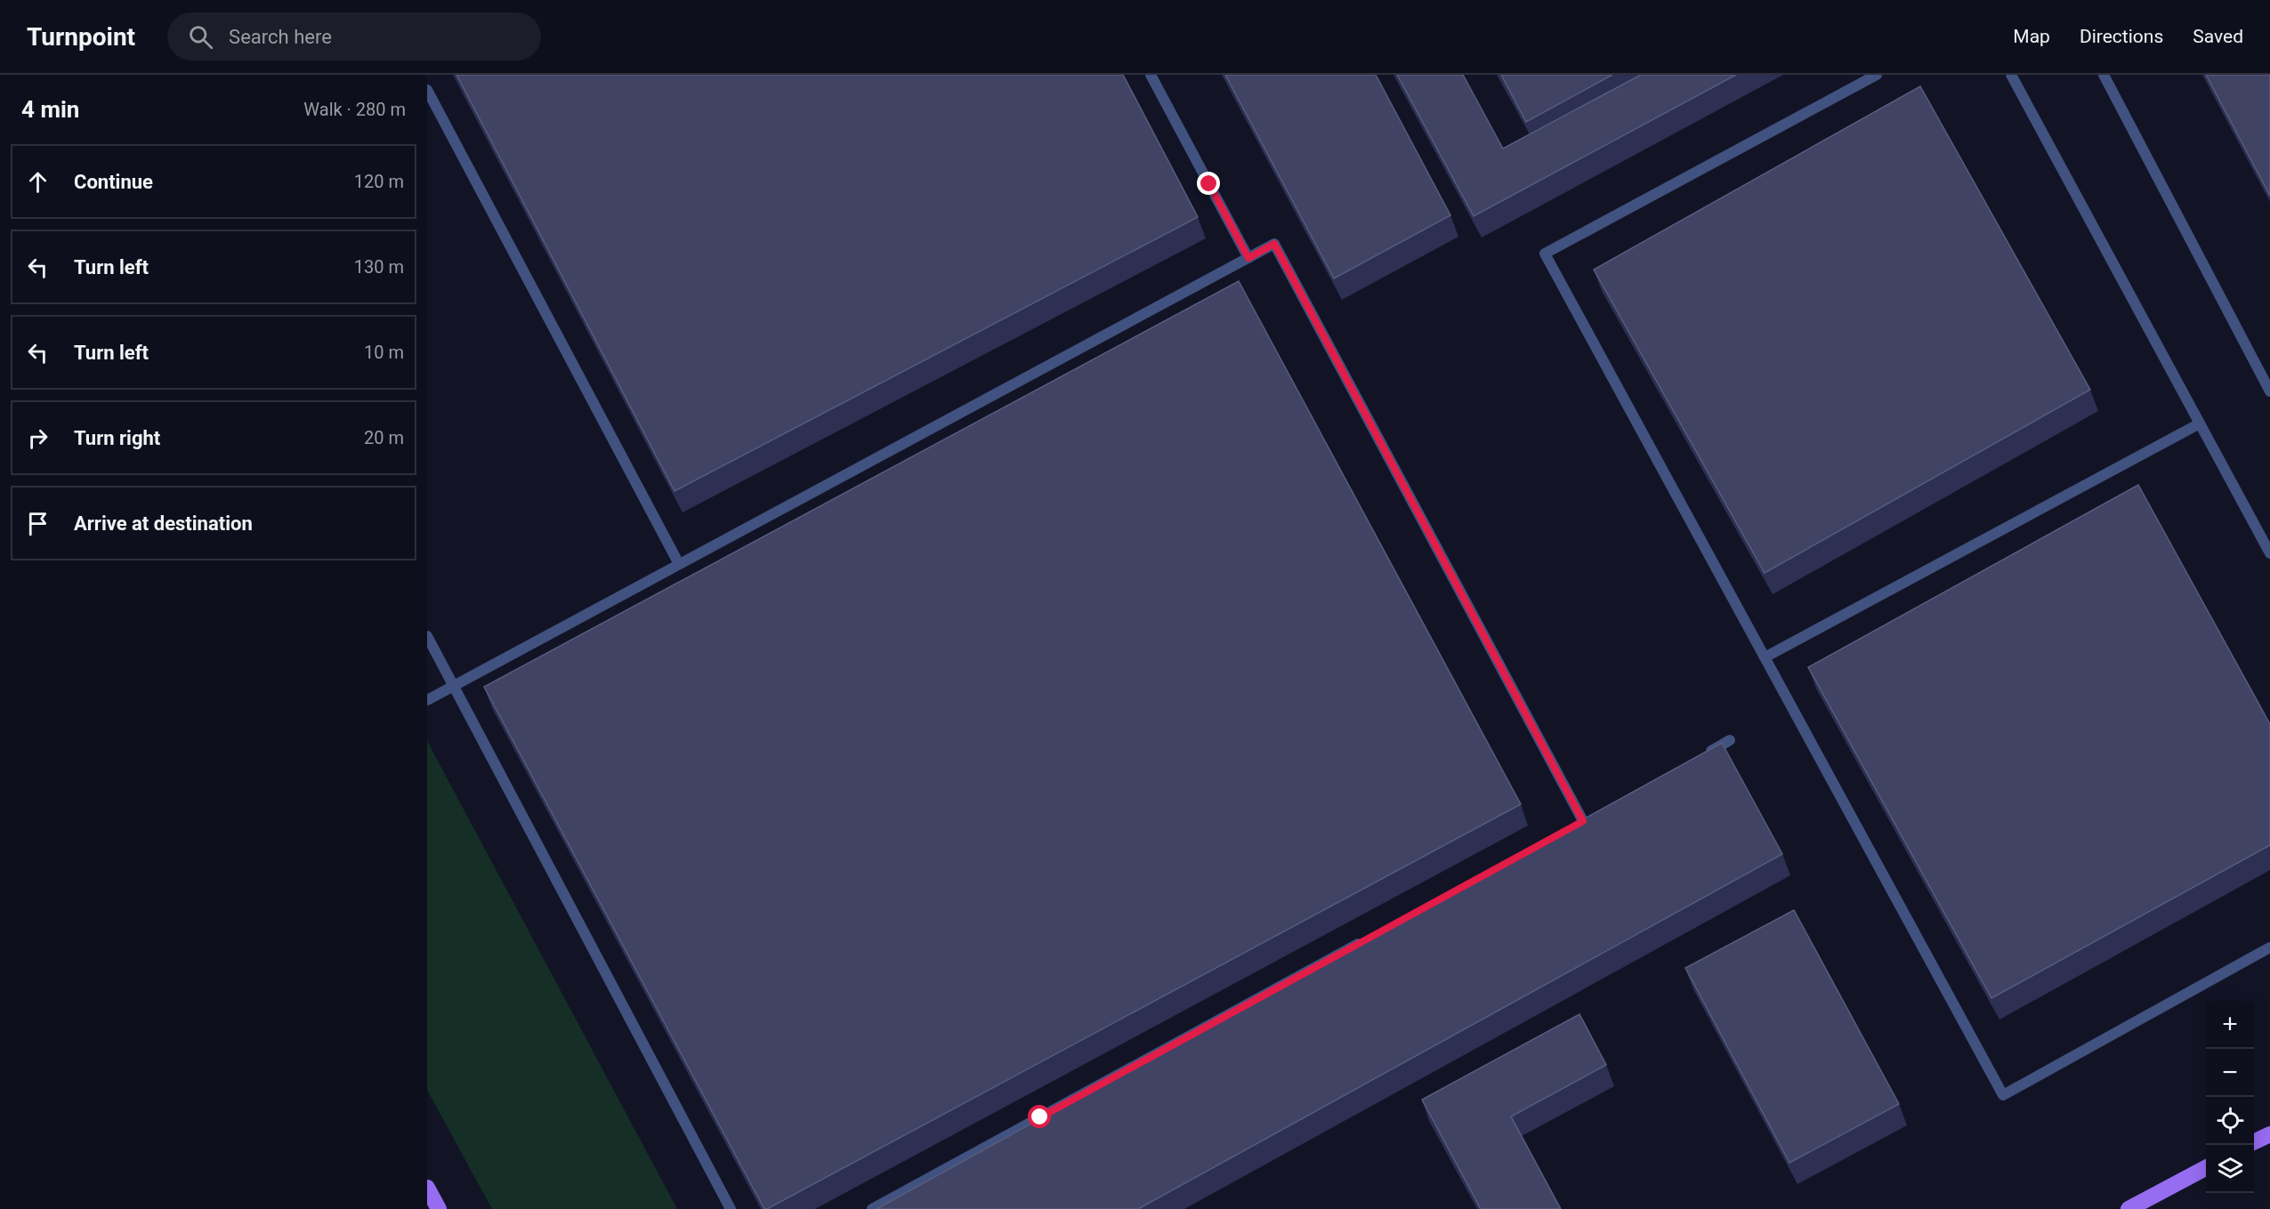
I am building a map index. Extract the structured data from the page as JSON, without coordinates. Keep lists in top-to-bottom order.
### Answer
{
  "page": {
    "header": "Turnpoint",
    "search": "Search here",
    "nav": ["Map", "Directions", "Saved"],
    "heading": ["4 min", "Walk · 280 m"],
    "list": [
      ["Continue", "120 m"],
      ["Turn left", "130 m"],
      ["Turn left", "10 m"],
      ["Turn right", "20 m"],
      "Arrive at destination"
    ],
    "map_buttons": ["+", "−"]
  }
}
